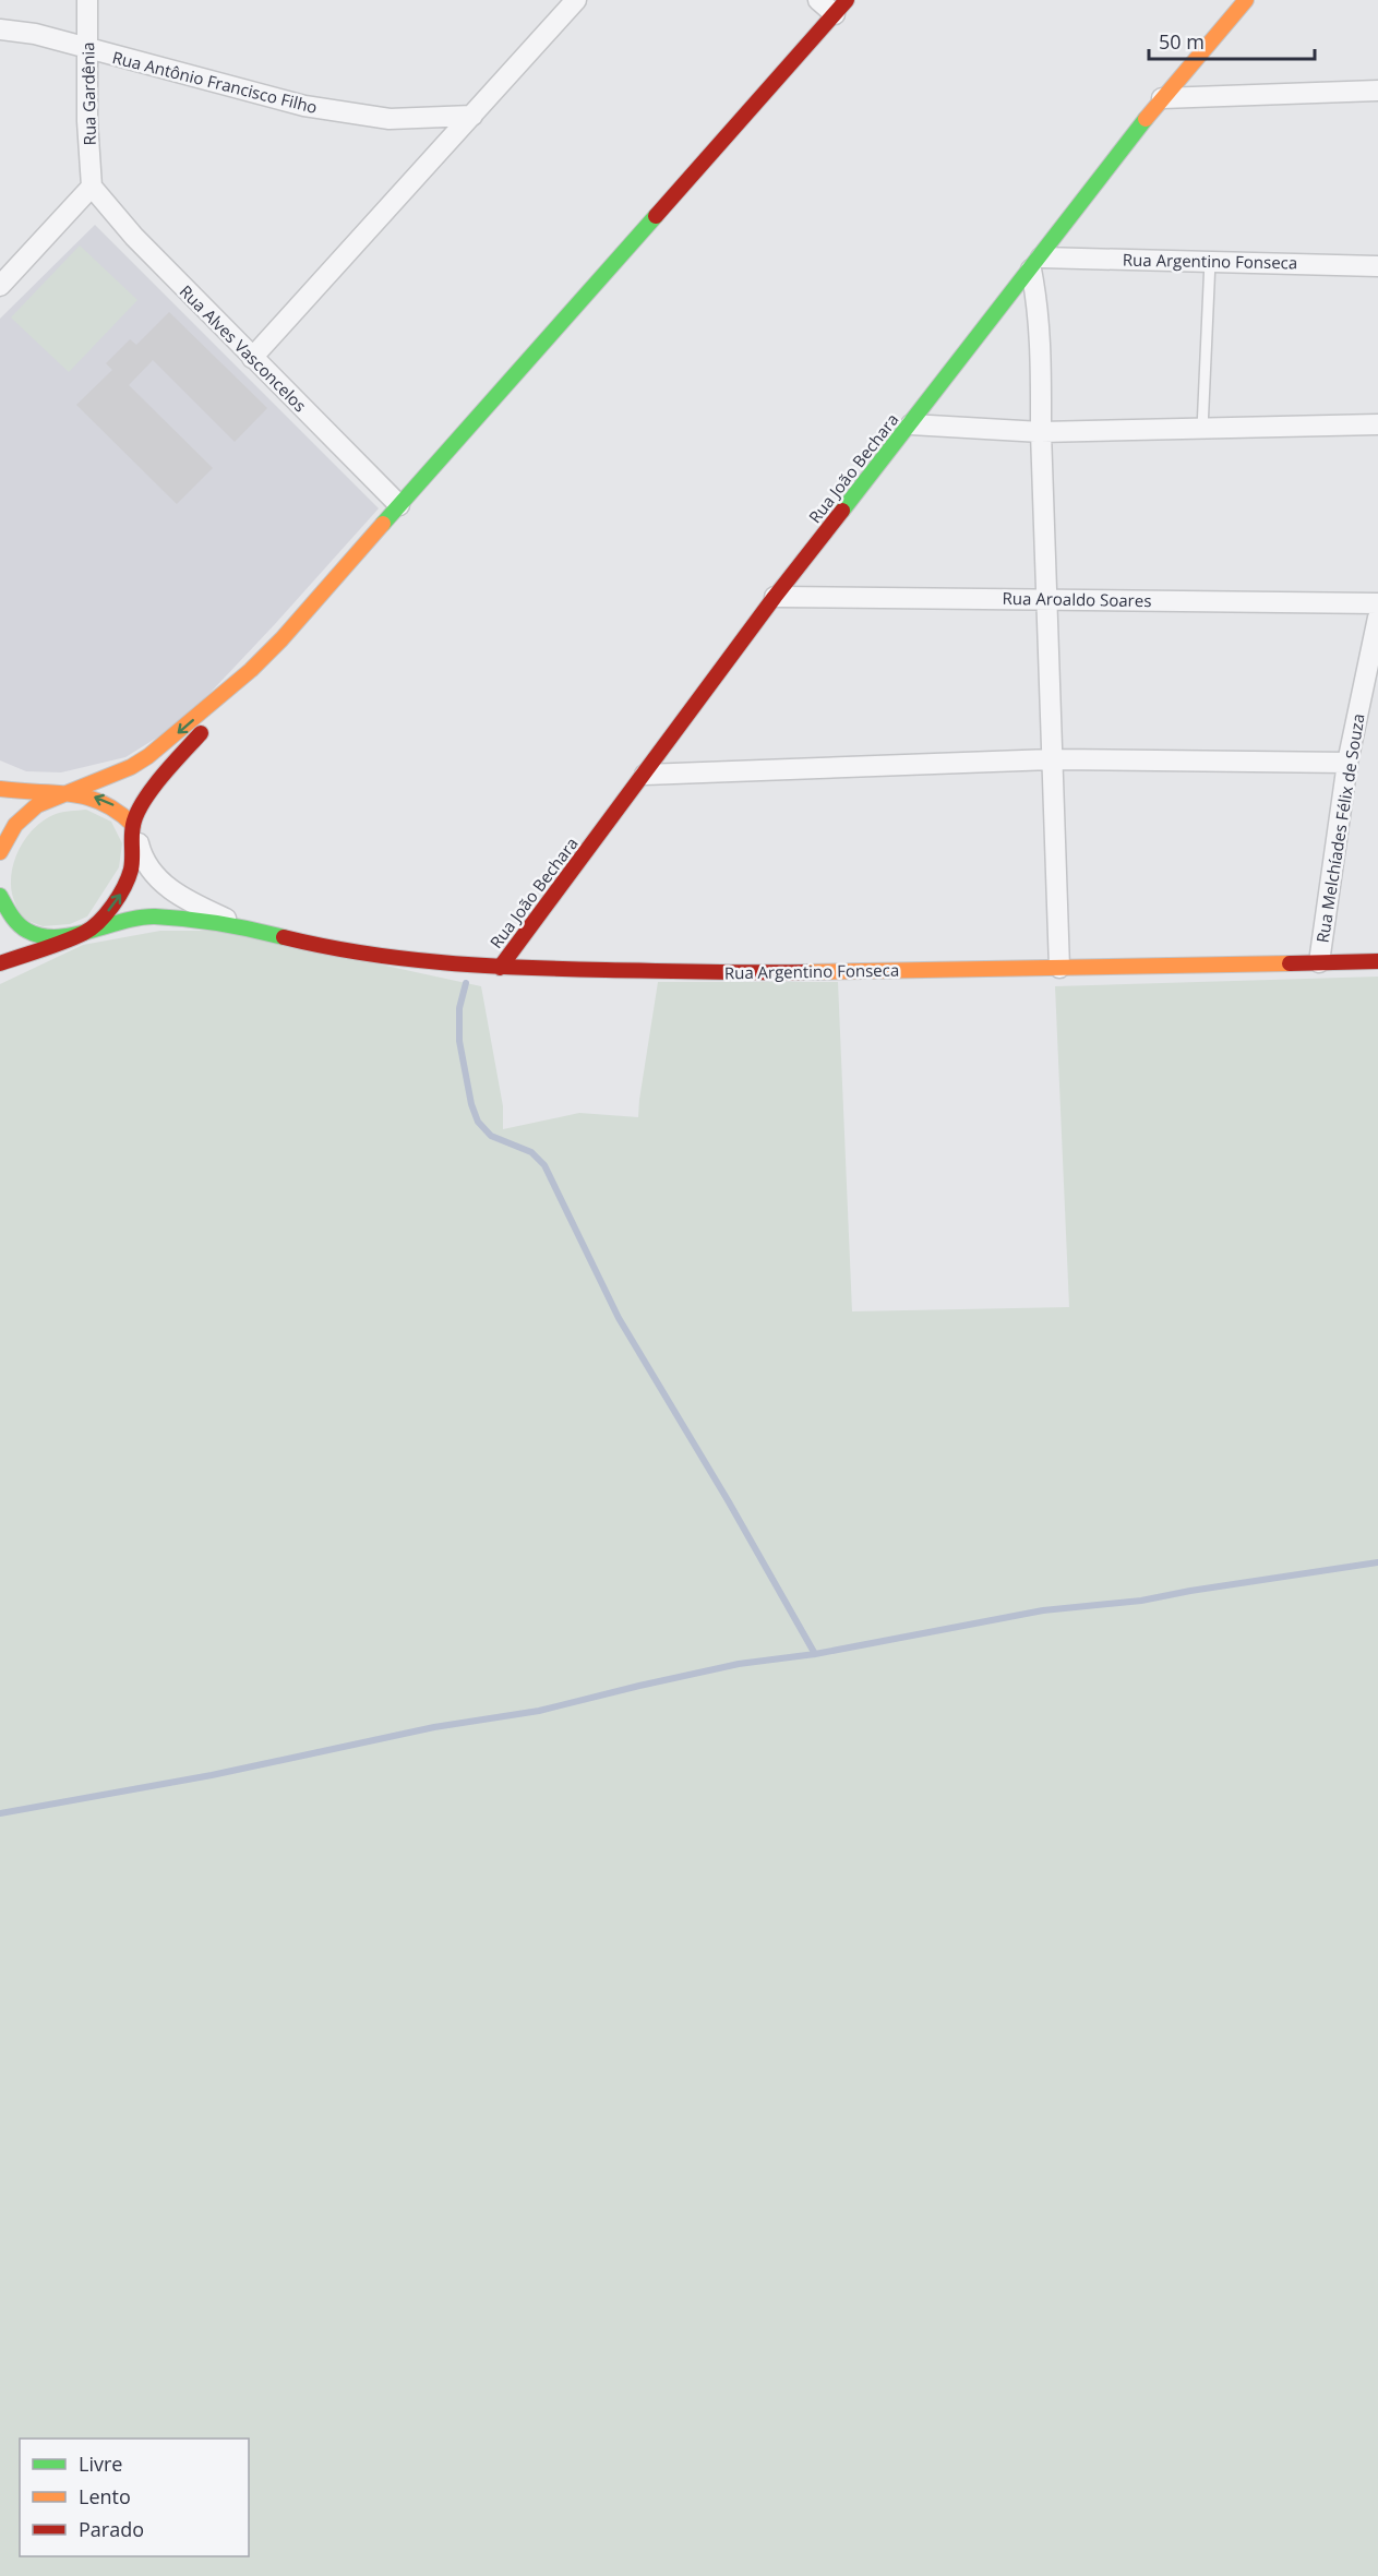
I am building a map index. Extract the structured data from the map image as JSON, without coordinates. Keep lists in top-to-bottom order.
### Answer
{
  "streets": {
    "street": [
      "Rua Antônio Francisco Filho",
      "Rua Gardênia",
      "Rua Argentino Fonseca",
      "Rua Alves Vasconcelos",
      "Rua João Bechara",
      "Rua Aroaldo Soares",
      "Rua Melchíades Félix de Souza"
    ]
  },
  "crossings": [
    ["Rua Antônio Francisco Filho", "Rua Gardênia"],
    ["Rua Gardênia", "Rua Alves Vasconcelos"],
    ["Rua Argentino Fonseca", "Rua João Bechara"],
    ["Rua Argentino Fonseca", "Rua Melchíades Félix de Souza"],
    ["Rua João Bechara", "Rua Aroaldo Soares"]
  ],
  "legend": ["Livre", "Lento", "Parado"],
  "scale_bar": "50 m"
}
